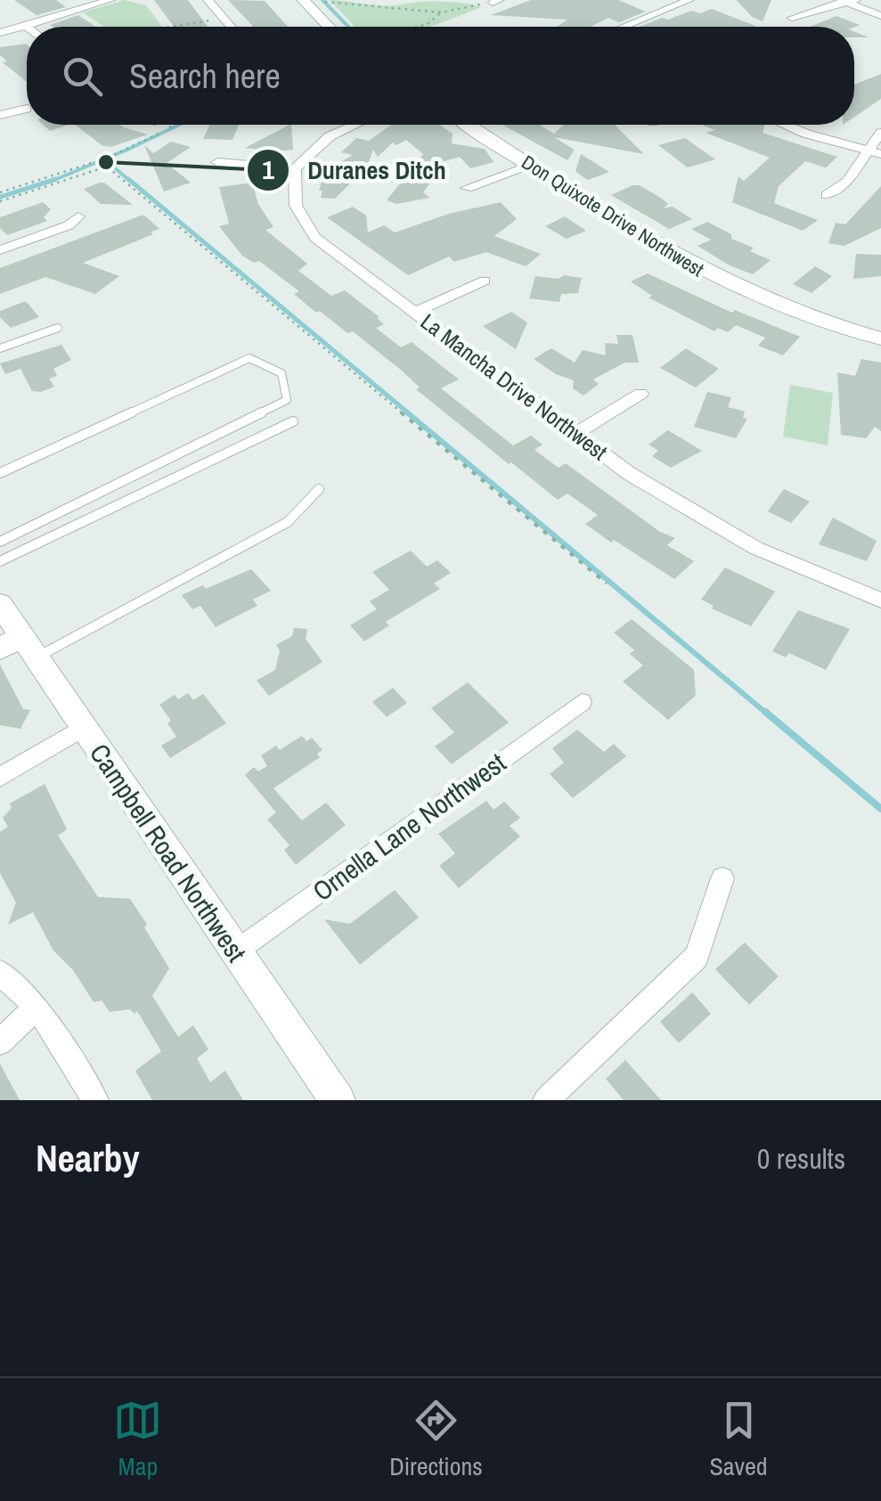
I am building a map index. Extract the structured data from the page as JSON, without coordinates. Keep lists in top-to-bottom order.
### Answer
{
  "streets": {
    "street": [
      "Don Quixote Drive Northwest",
      "La Mancha Drive Northwest",
      "Ornella Lane Northwest",
      "Campbell Road Northwest"
    ]
  },
  "crossings": [
    ["Ornella Lane Northwest", "Campbell Road Northwest"]
  ],
  "places": ["Duranes Ditch"],
  "page": {
    "search": "Search here",
    "heading": ["Nearby", "0 results"],
    "nav": ["Map", "Directions", "Saved"]
  }
}
